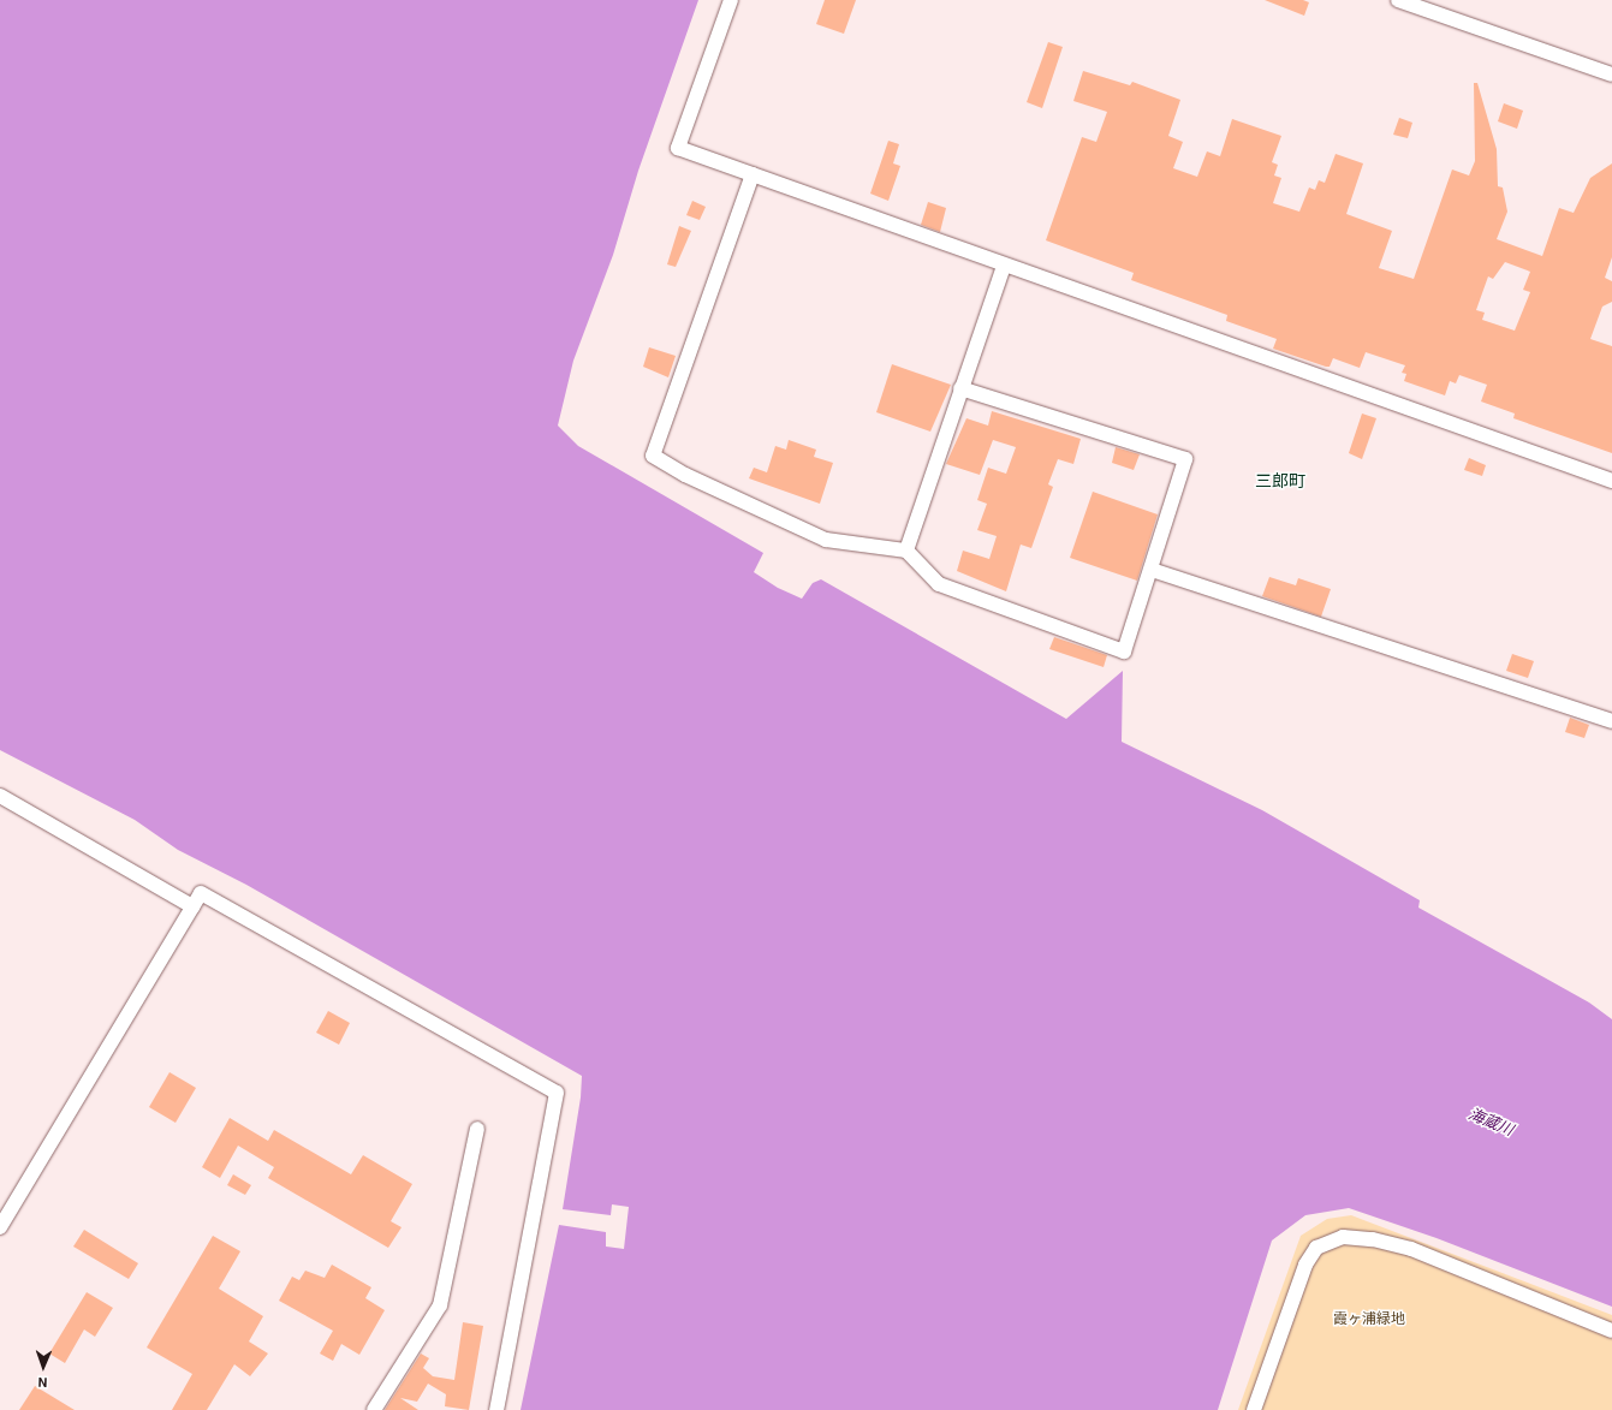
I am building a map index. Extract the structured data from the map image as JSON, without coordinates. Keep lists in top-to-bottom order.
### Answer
{
  "districts": ["三郎町"],
  "water": ["海蔵川"],
  "parks": ["霞ヶ浦緑地"],
  "north": "bottom"
}
